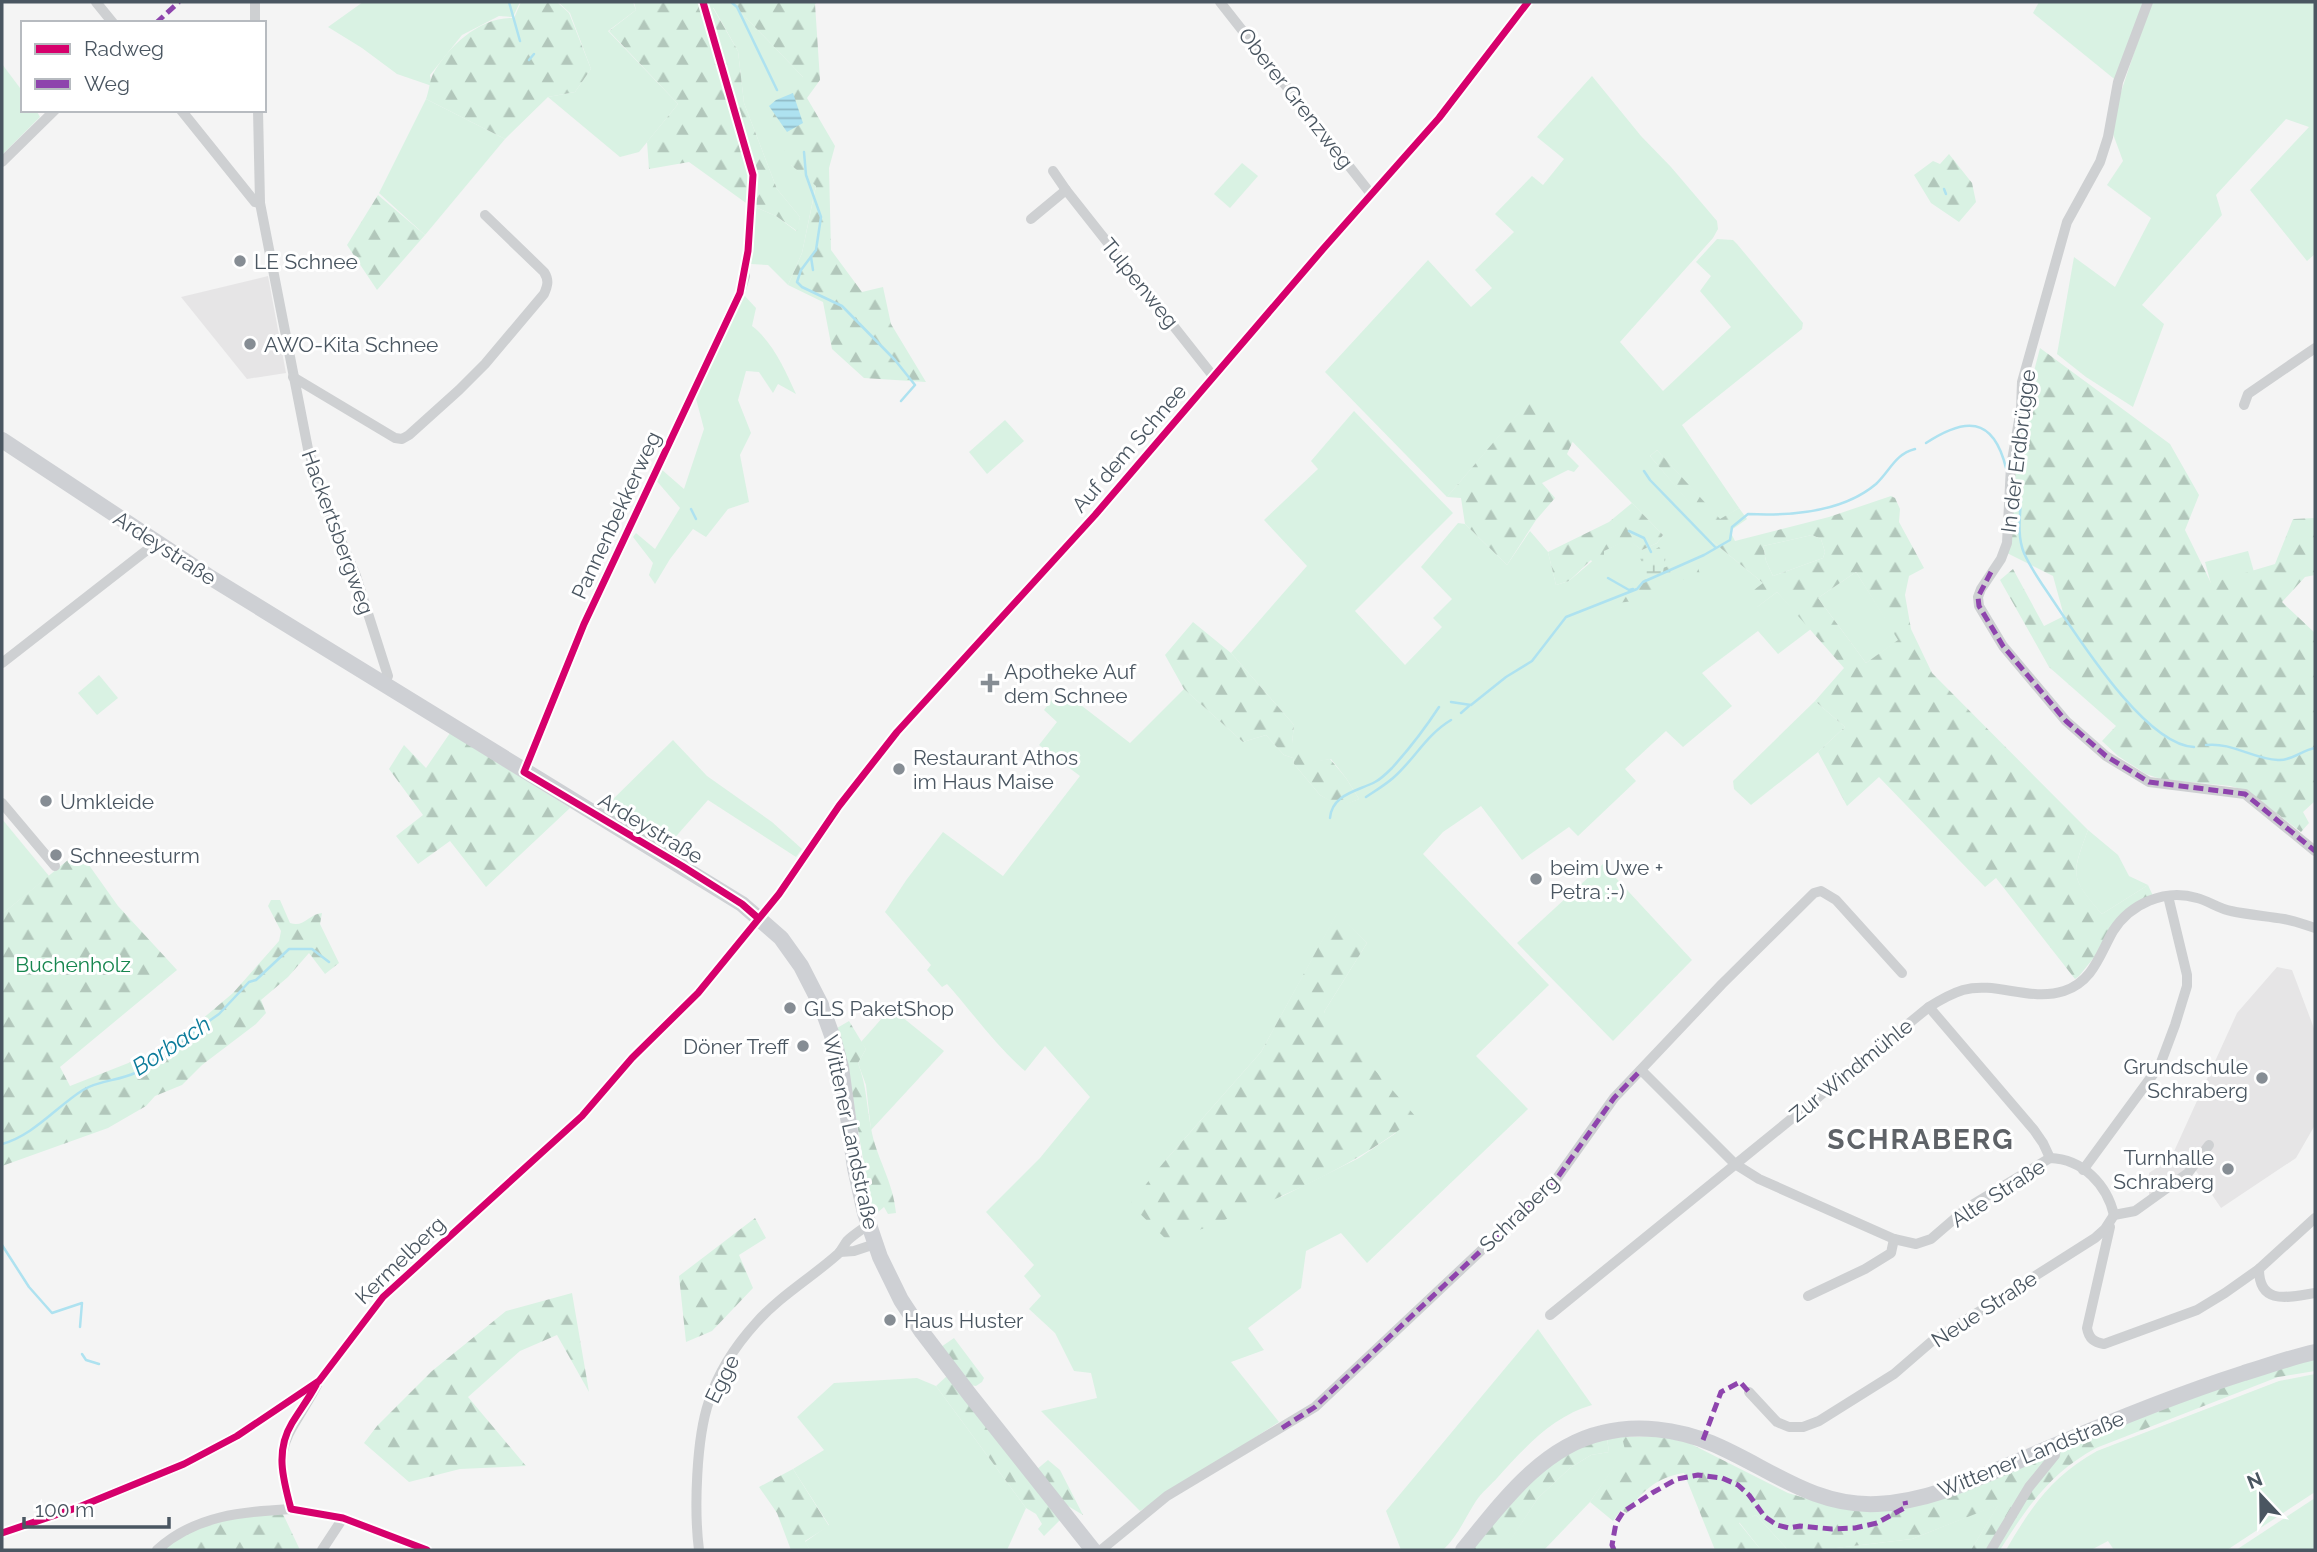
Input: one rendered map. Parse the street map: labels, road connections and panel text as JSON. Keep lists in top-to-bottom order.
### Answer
{
  "streets": {
    "main road": ["Ardeystraße", "Wittener Landstraße"],
    "street": [
      "Oberer Grenzweg",
      "Tulpenweg",
      "Auf dem Schnee",
      "In der Erdbrügge",
      "Pannenbekkerweg",
      "Hackertsbergweg",
      "Zur Windmühle",
      "Alte Straße",
      "Schraberg",
      "Kermelberg",
      "Neue Straße",
      "Egge"
    ]
  },
  "crossings": [
    ["Oberer Grenzweg", "Auf dem Schnee"],
    ["Tulpenweg", "Auf dem Schnee"],
    ["Auf dem Schnee", "Ardeystraße"],
    ["Auf dem Schnee", "Wittener Landstraße"],
    ["Auf dem Schnee", "Kermelberg"],
    ["Pannenbekkerweg", "Ardeystraße"],
    ["Hackertsbergweg", "Ardeystraße"],
    ["Ardeystraße", "Wittener Landstraße"],
    ["Ardeystraße", "Kermelberg"],
    ["Zur Windmühle", "Alte Straße"],
    ["Wittener Landstraße", "Kermelberg"],
    ["Wittener Landstraße", "Egge"],
    ["Alte Straße", "Schraberg"]
  ],
  "districts": ["SCHRABERG"],
  "water": ["Borbach"],
  "parks": ["Buchenholz"],
  "places": {
    "other": [
      "LE Schnee",
      "AWO-Kita Schnee",
      "Restaurant Athos im Haus Maise",
      "Umkleide",
      "Schneesturm",
      "beim Uwe + Petra :-)",
      "GLS PaketShop",
      "Döner Treff",
      "Grundschule Schraberg",
      "Turnhalle Schraberg",
      "Haus Huster"
    ],
    "health": ["Apotheke Auf dem Schnee"]
  },
  "legend": ["Radweg", "Weg"],
  "scale_bar": "100 m",
  "north": "top"
}
